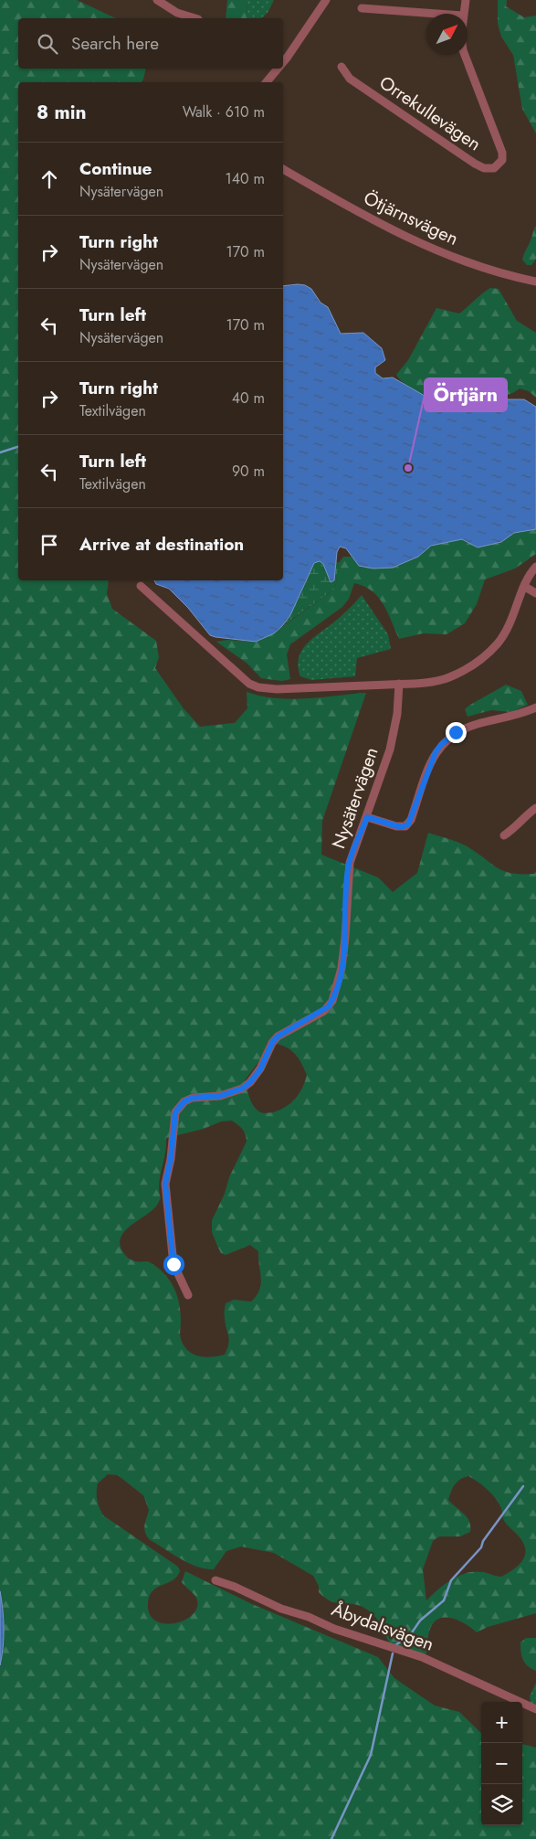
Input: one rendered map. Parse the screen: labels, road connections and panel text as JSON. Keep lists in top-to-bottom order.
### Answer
{
  "streets": {
    "street": [
      "Orrekullevägen",
      "Ötjärnsvägen",
      "Nysätervägen",
      "Åbydalsvägen"
    ]
  },
  "places": ["Örtjärn"],
  "north": "top right",
  "page": {
    "search": "Search here",
    "heading": ["8 min", "Walk · 610 m"],
    "list": [
      ["Continue", "Nysätervägen", "140 m"],
      ["Turn right", "Nysätervägen", "170 m"],
      ["Turn left", "Nysätervägen", "170 m"],
      ["Turn right", "Textilvägen", "40 m"],
      ["Turn left", "Textilvägen", "90 m"],
      "Arrive at destination"
    ],
    "map_buttons": ["+", "−"]
  }
}
